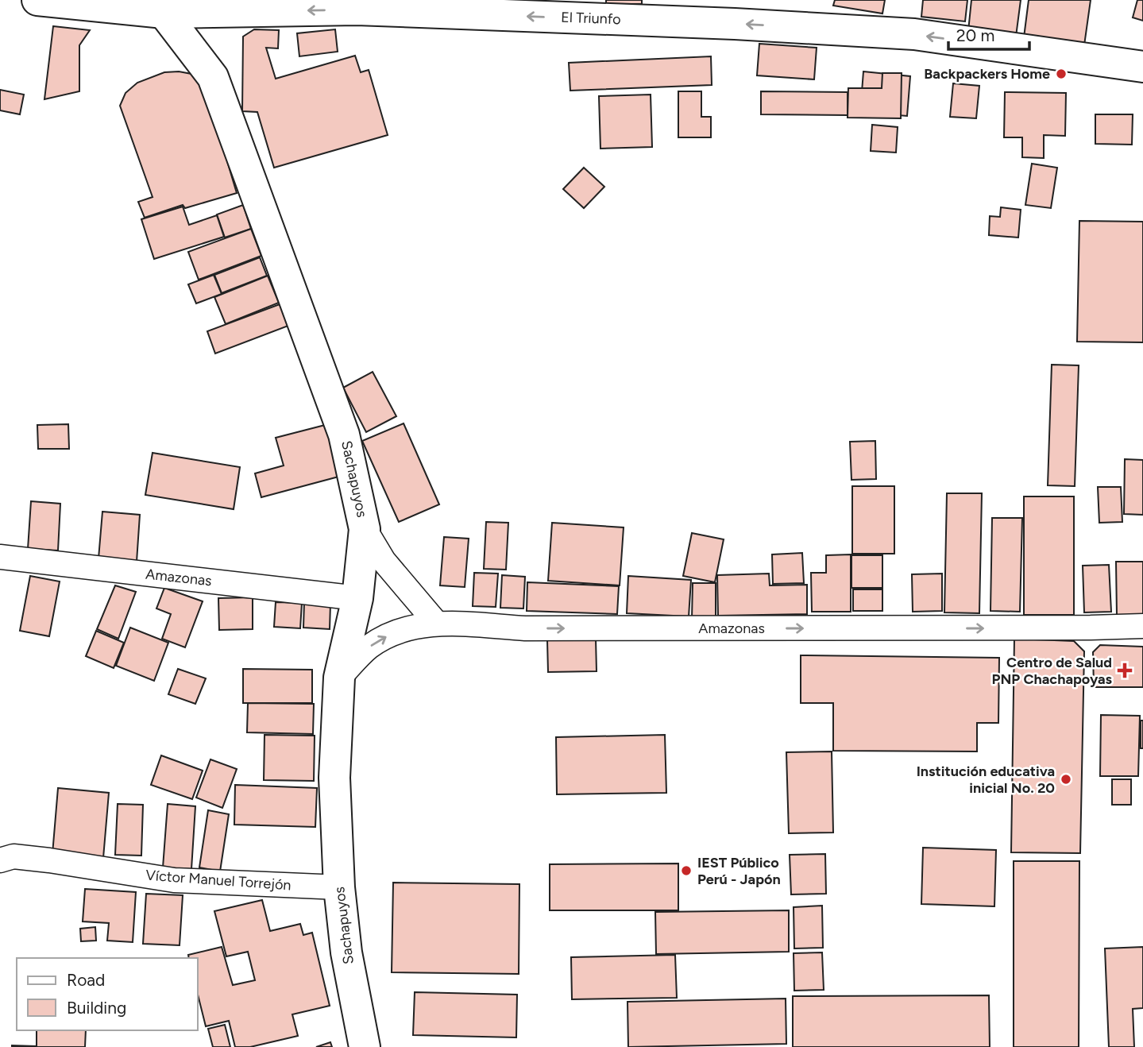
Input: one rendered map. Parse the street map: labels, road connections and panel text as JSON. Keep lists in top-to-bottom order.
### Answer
{
  "streets": {
    "main road": ["El Triunfo", "Sachapuyos"],
    "street": ["Amazonas", "Víctor Manuel Torrejón"]
  },
  "crossings": [
    ["El Triunfo", "Sachapuyos"],
    ["Sachapuyos", "Amazonas"],
    ["Sachapuyos", "Víctor Manuel Torrejón"]
  ],
  "one_way": ["El Triunfo", "Amazonas"],
  "places": {
    "other": ["Backpackers Home", "Institución educativa inicial No. 20", "IEST Público Perú - Japón"],
    "health": ["Centro de Salud PNP Chachapoyas"]
  },
  "legend": ["Road", "Building"],
  "scale_bar": "20 m"
}
